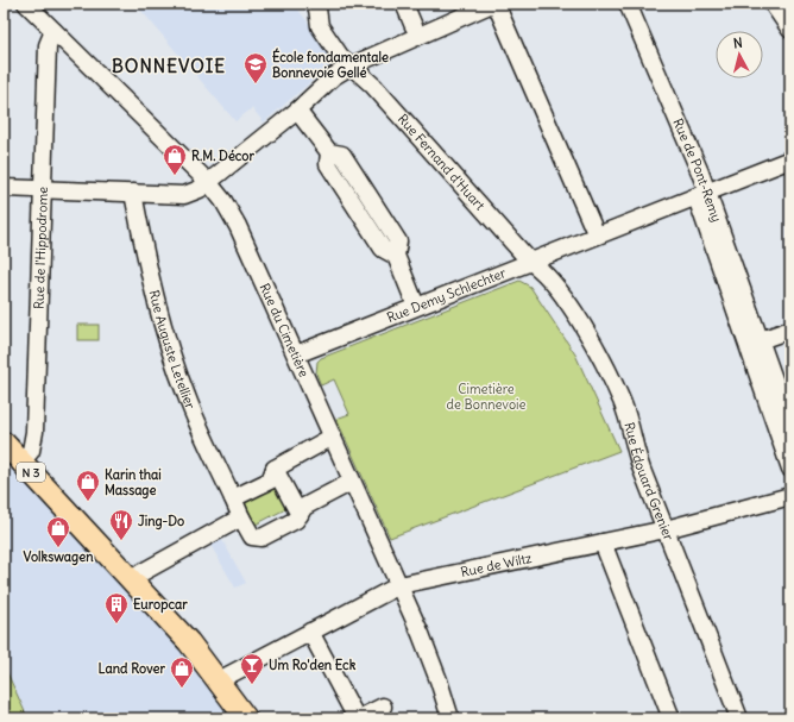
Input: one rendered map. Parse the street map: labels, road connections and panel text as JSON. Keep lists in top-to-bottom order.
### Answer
{
  "streets": {
    "main road": ["N 3"],
    "street": [
      "Rue Fernand d'Huart",
      "Rue de Pont-Remy",
      "Rue de l'Hippodrome",
      "Rue Demy Schlechter",
      "Rue du Cimetière",
      "Rue Auguste Letellier",
      "Rue Édouard Grenier",
      "Rue de Wiltz"
    ]
  },
  "crossings": [
    ["Rue Fernand d'Huart", "Rue Demy Schlechter"],
    ["Rue Fernand d'Huart", "Rue Édouard Grenier"],
    ["Rue de Pont-Remy", "Rue Demy Schlechter"],
    ["Rue de l'Hippodrome", "Rue du Cimetière"],
    ["Rue de l'Hippodrome", "N 3"],
    ["Rue Demy Schlechter", "Rue du Cimetière"],
    ["Rue Demy Schlechter", "Rue Édouard Grenier"],
    ["Rue du Cimetière", "Rue de Wiltz"],
    ["N 3", "Rue de Wiltz"],
    ["Rue Édouard Grenier", "Rue de Wiltz"]
  ],
  "districts": ["BONNEVOIE"],
  "parks": ["Cimetière de Bonnevoie"],
  "places": {
    "school or university": ["École fondamentale Bonnevoie Gellé"],
    "shop": [
      "R.M. Décor",
      "Karin thai Massage",
      "Volkswagen",
      "Land Rover"
    ],
    "restaurant": ["Jing-Do"],
    "building": ["Europcar"],
    "bar": ["Um Ro'den Eck"]
  },
  "north": "top"
}
